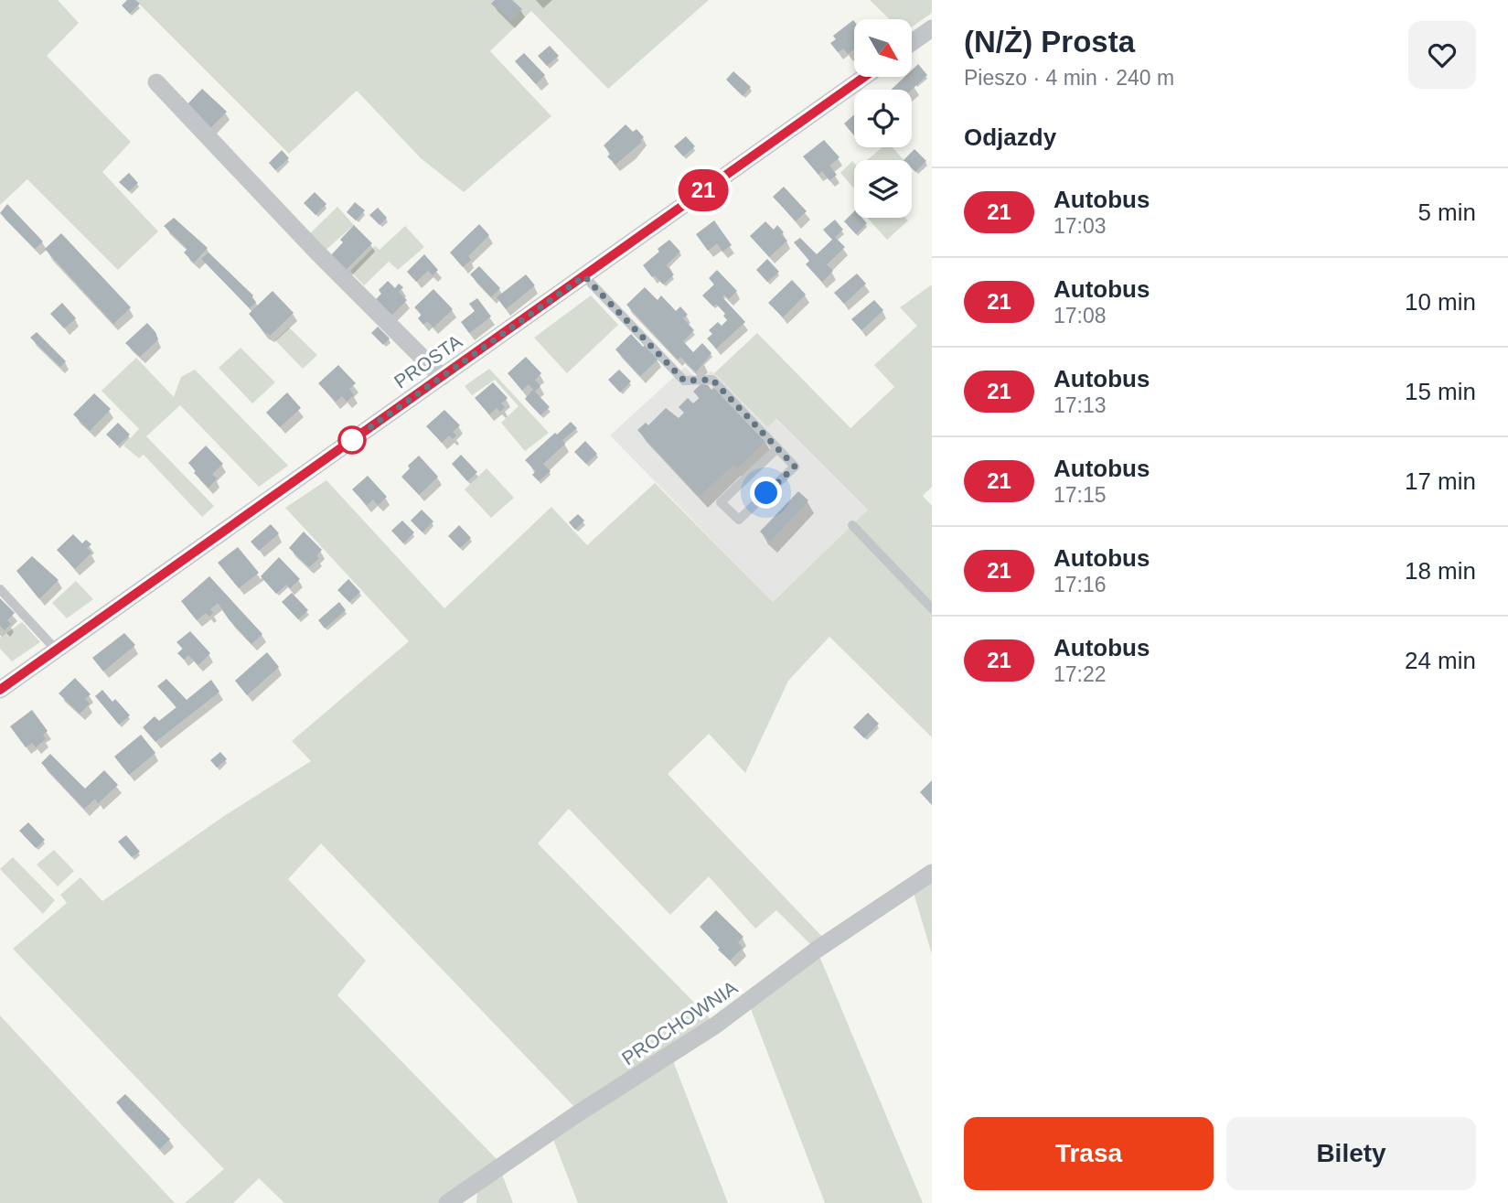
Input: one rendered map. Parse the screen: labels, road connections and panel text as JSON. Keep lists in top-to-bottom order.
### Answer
{
  "streets": {
    "street": ["PROSTA", "PROCHOWNIA"]
  },
  "lines": ["bus line 21"],
  "north": "bottom right",
  "page": {
    "on_map": "21",
    "heading": [
      ["(N/Ż) Prosta", "Pieszo · 4 min · 240 m"],
      "Odjazdy"
    ],
    "list": [
      {
        "mark": "21",
        "name": "Autobus",
        "note": "17:03",
        "value": "5 min"
      },
      {
        "mark": "21",
        "name": "Autobus",
        "note": "17:08",
        "value": "10 min"
      },
      {
        "mark": "21",
        "name": "Autobus",
        "note": "17:13",
        "value": "15 min"
      },
      {
        "mark": "21",
        "name": "Autobus",
        "note": "17:15",
        "value": "17 min"
      },
      {
        "mark": "21",
        "name": "Autobus",
        "note": "17:16",
        "value": "18 min"
      },
      {
        "mark": "21",
        "name": "Autobus",
        "note": "17:22",
        "value": "24 min"
      }
    ],
    "buttons": ["Trasa", "Bilety"]
  }
}
